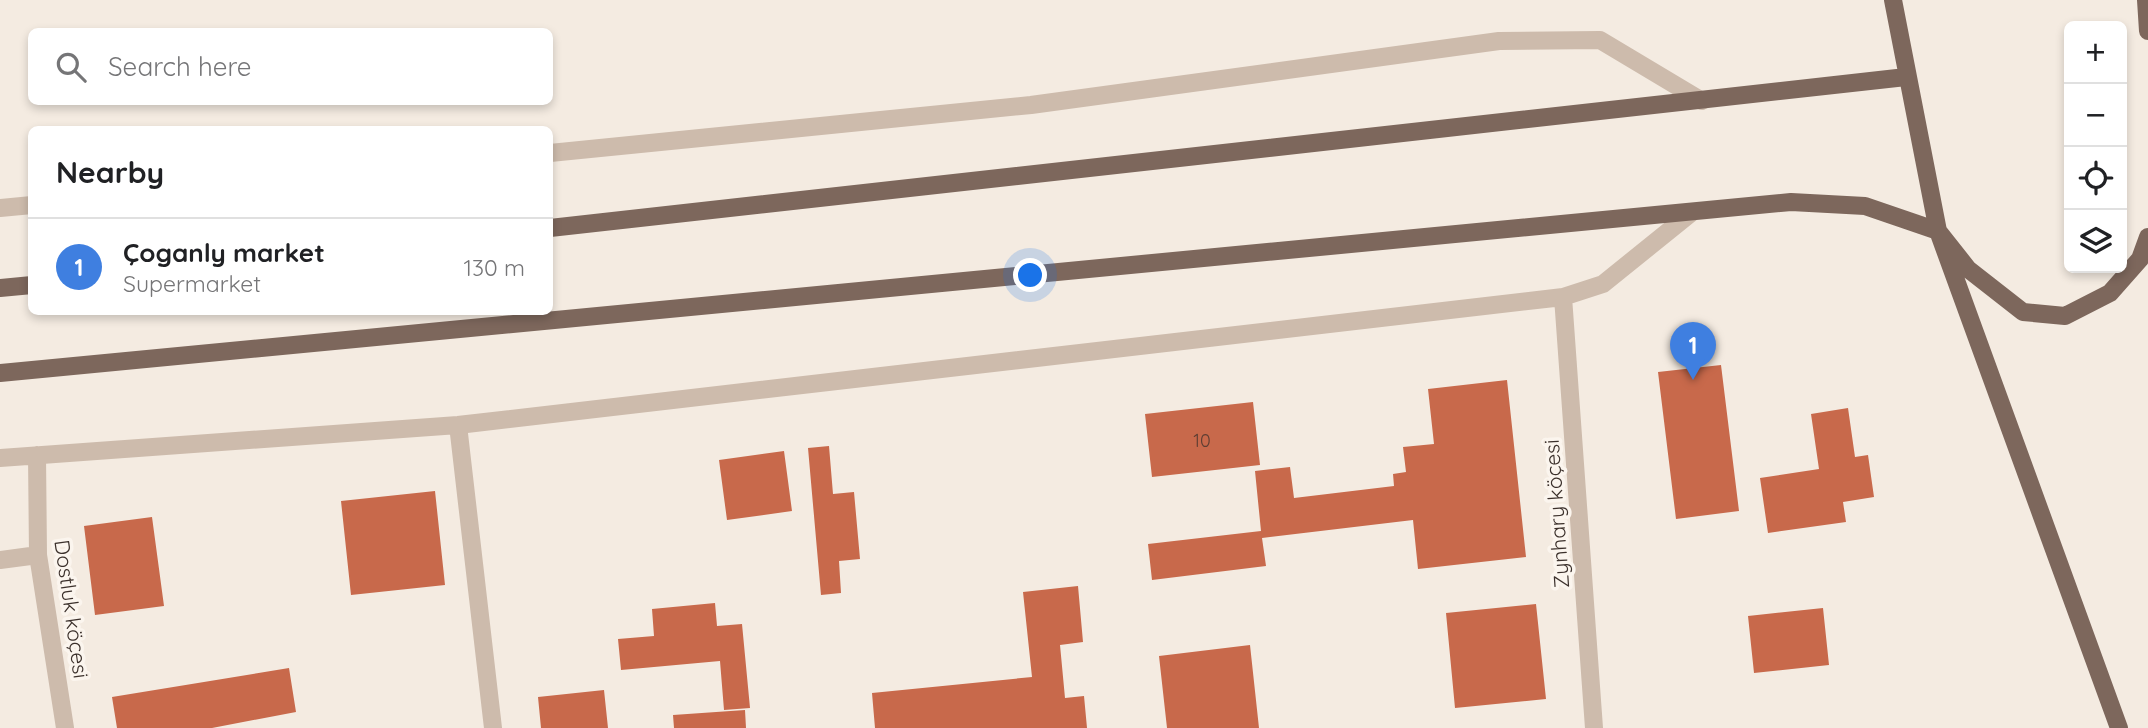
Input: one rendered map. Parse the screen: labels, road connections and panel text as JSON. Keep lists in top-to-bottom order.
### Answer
{
  "streets": {
    "street": ["Zynhary köçesi", "Dostluk köçesi"]
  },
  "house_numbers": ["10"],
  "page": {
    "map_buttons": ["+", "−"],
    "search": "Search here",
    "heading": "Nearby",
    "list": [
      {
        "mark": "1",
        "name": "Çoganly market",
        "note": "Supermarket",
        "value": "130 m"
      }
    ],
    "pins": "1"
  }
}
